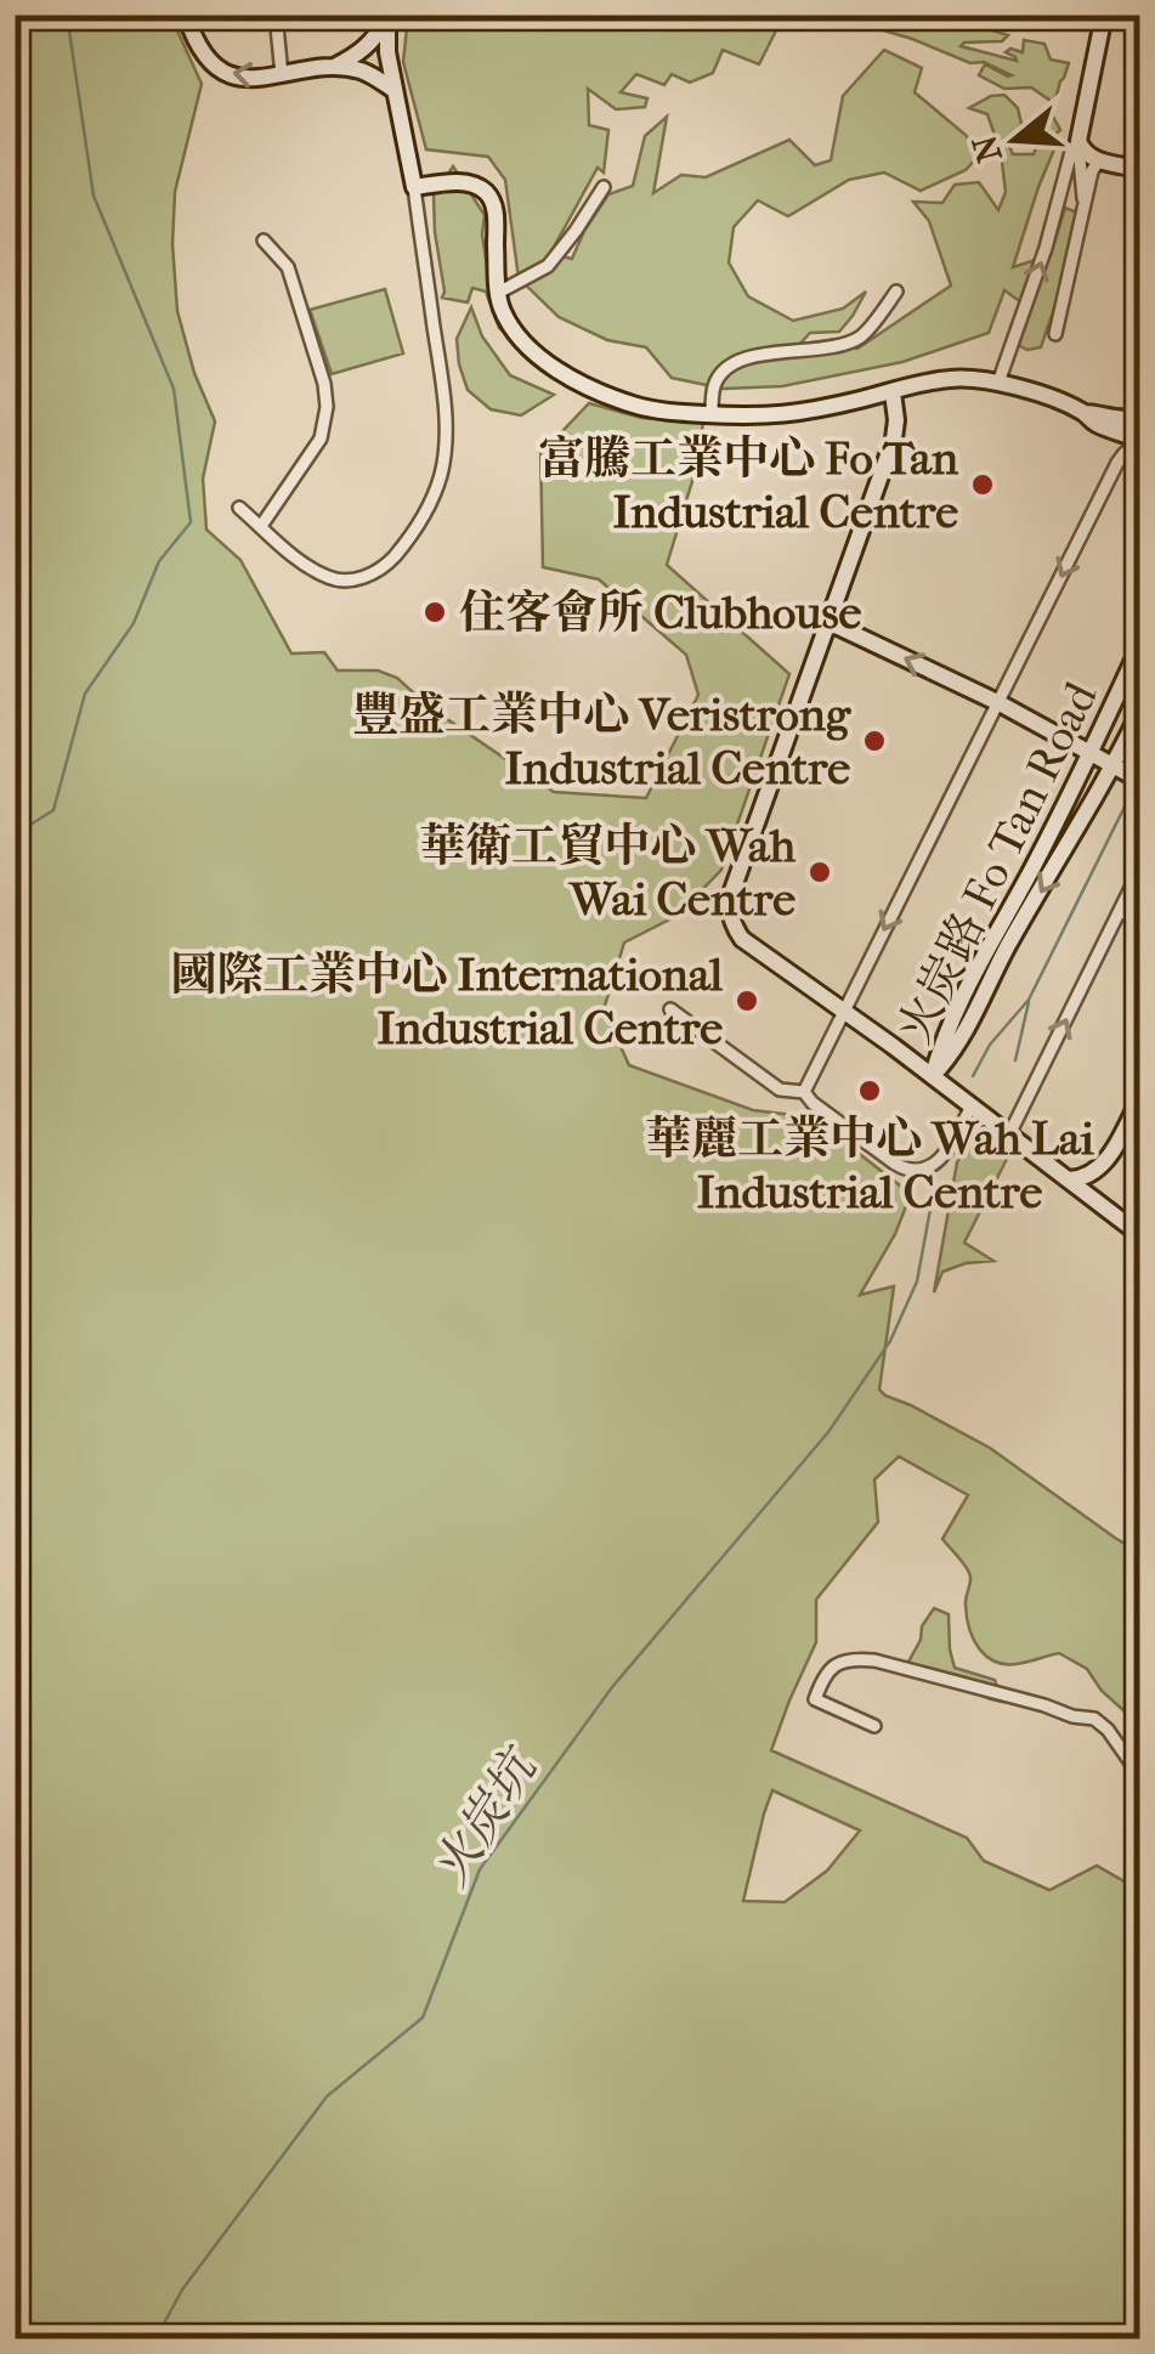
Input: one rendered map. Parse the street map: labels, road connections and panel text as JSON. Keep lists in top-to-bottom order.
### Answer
{
  "streets": {
    "street": ["火炭路 Fo Tan Road"]
  },
  "water": ["火炭坑"],
  "places": [
    "富騰工業中心 Fo Tan Industrial Centre",
    "住客會所 Clubhouse",
    "豐盛工業中心 Veristrong Industrial Centre",
    "華衛工貿中心 Wah Wai Centre",
    "國際工業中心 International Industrial Centre",
    "華麗工業中心 Wah Lai Industrial Centre"
  ],
  "north": "left"
}
